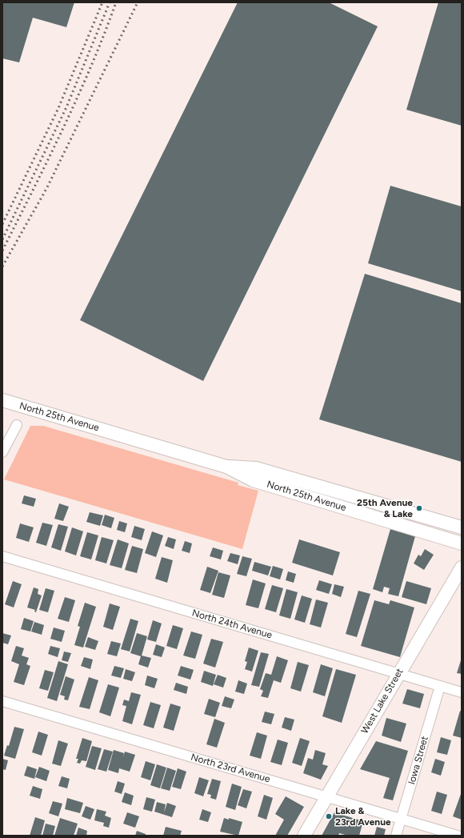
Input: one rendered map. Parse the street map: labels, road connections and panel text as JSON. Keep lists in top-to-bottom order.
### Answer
{
  "streets": {
    "main road": ["North 25th Avenue", "West Lake Street"],
    "street": ["North 24th Avenue", "Iowa Street", "North 23rd Avenue"]
  },
  "crossings": [
    ["North 24th Avenue", "West Lake Street"],
    ["North 24th Avenue", "Iowa Street"],
    ["West Lake Street", "North 23rd Avenue"],
    ["Iowa Street", "North 23rd Avenue"]
  ],
  "places": ["25th Avenue & Lake", "Lake & 23rd Avenue"]
}
